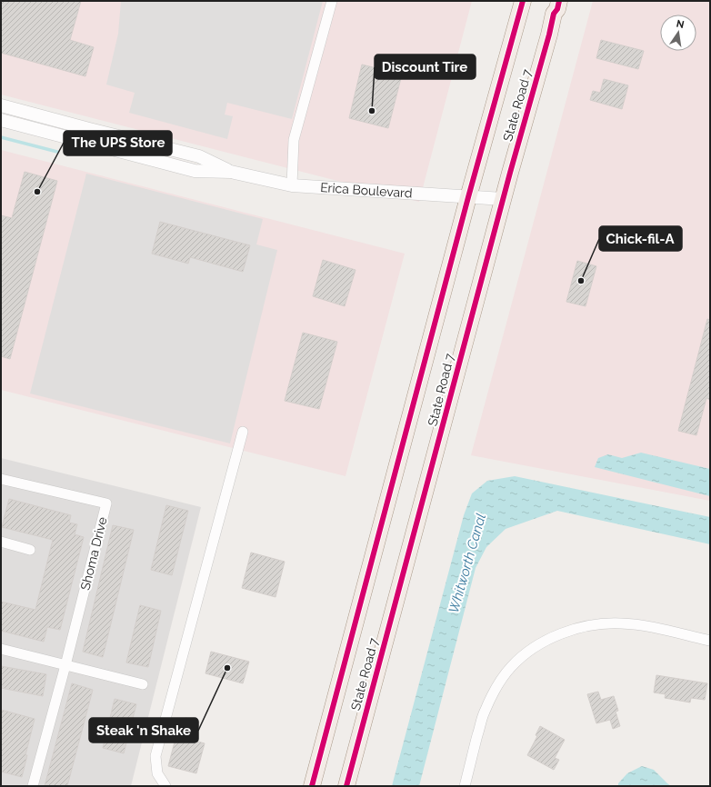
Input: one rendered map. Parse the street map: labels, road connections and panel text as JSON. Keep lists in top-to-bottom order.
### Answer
{
  "streets": {
    "main road": ["State Road 7"],
    "street": ["Erica Boulevard", "Shoma Drive"]
  },
  "crossings": [
    ["State Road 7", "Erica Boulevard"]
  ],
  "water": ["Whitworth Canal"],
  "places": [
    "Discount Tire",
    "The UPS Store",
    "Chick-fil-A",
    "Steak 'n Shake"
  ],
  "north": "top"
}
